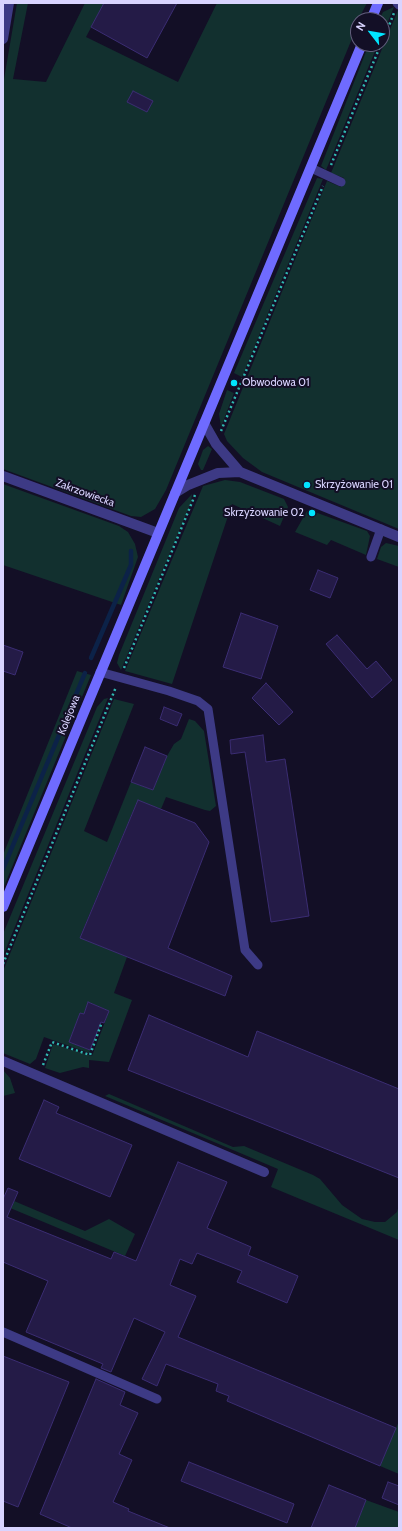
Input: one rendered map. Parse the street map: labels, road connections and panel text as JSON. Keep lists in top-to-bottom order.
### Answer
{
  "streets": {
    "street": ["Zakrzowiecka", "Kolejowa"]
  },
  "crossings": [
    ["Zakrzowiecka", "Kolejowa"]
  ],
  "places": ["Obwodowa 01", "Skrzyżowanie 01", "Skrzyżowanie 02"],
  "north": "top left"
}
